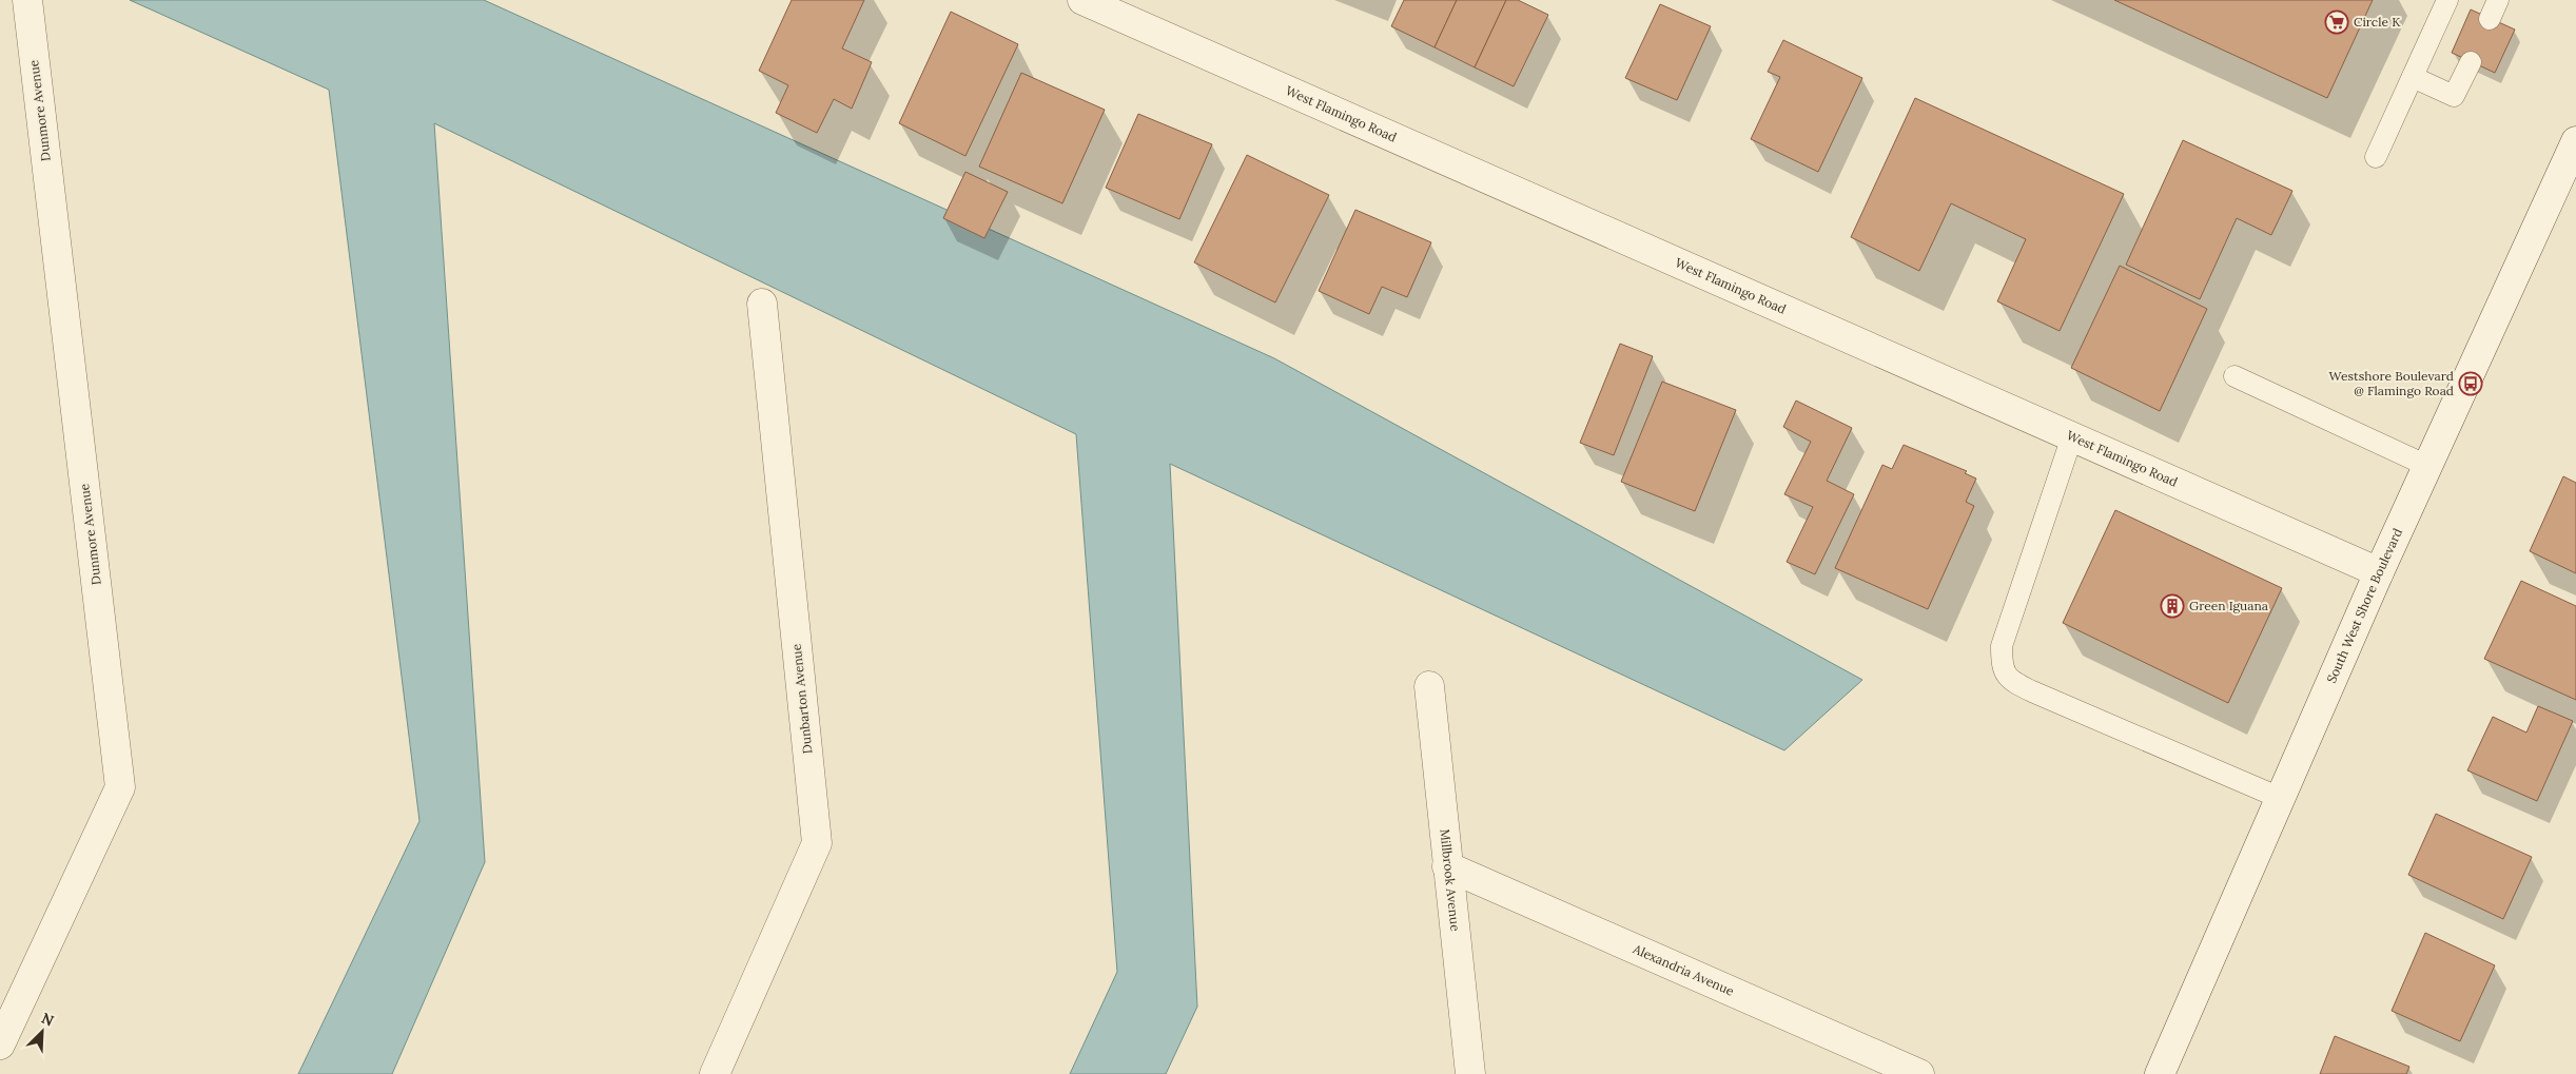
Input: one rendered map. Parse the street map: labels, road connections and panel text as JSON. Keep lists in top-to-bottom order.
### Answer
{
  "streets": {
    "street": [
      "Dunmore Avenue",
      "West Flamingo Road",
      "South West Shore Boulevard",
      "Dunbarton Avenue",
      "Millbrook Avenue",
      "Alexandria Avenue"
    ]
  },
  "crossings": [
    ["West Flamingo Road", "South West Shore Boulevard"],
    ["Millbrook Avenue", "Alexandria Avenue"]
  ],
  "places": {
    "supermarket": ["Circle K"],
    "bus stop": ["Westshore Boulevard @ Flamingo Road"],
    "building": ["Green Iguana"]
  },
  "north": "top right"
}
